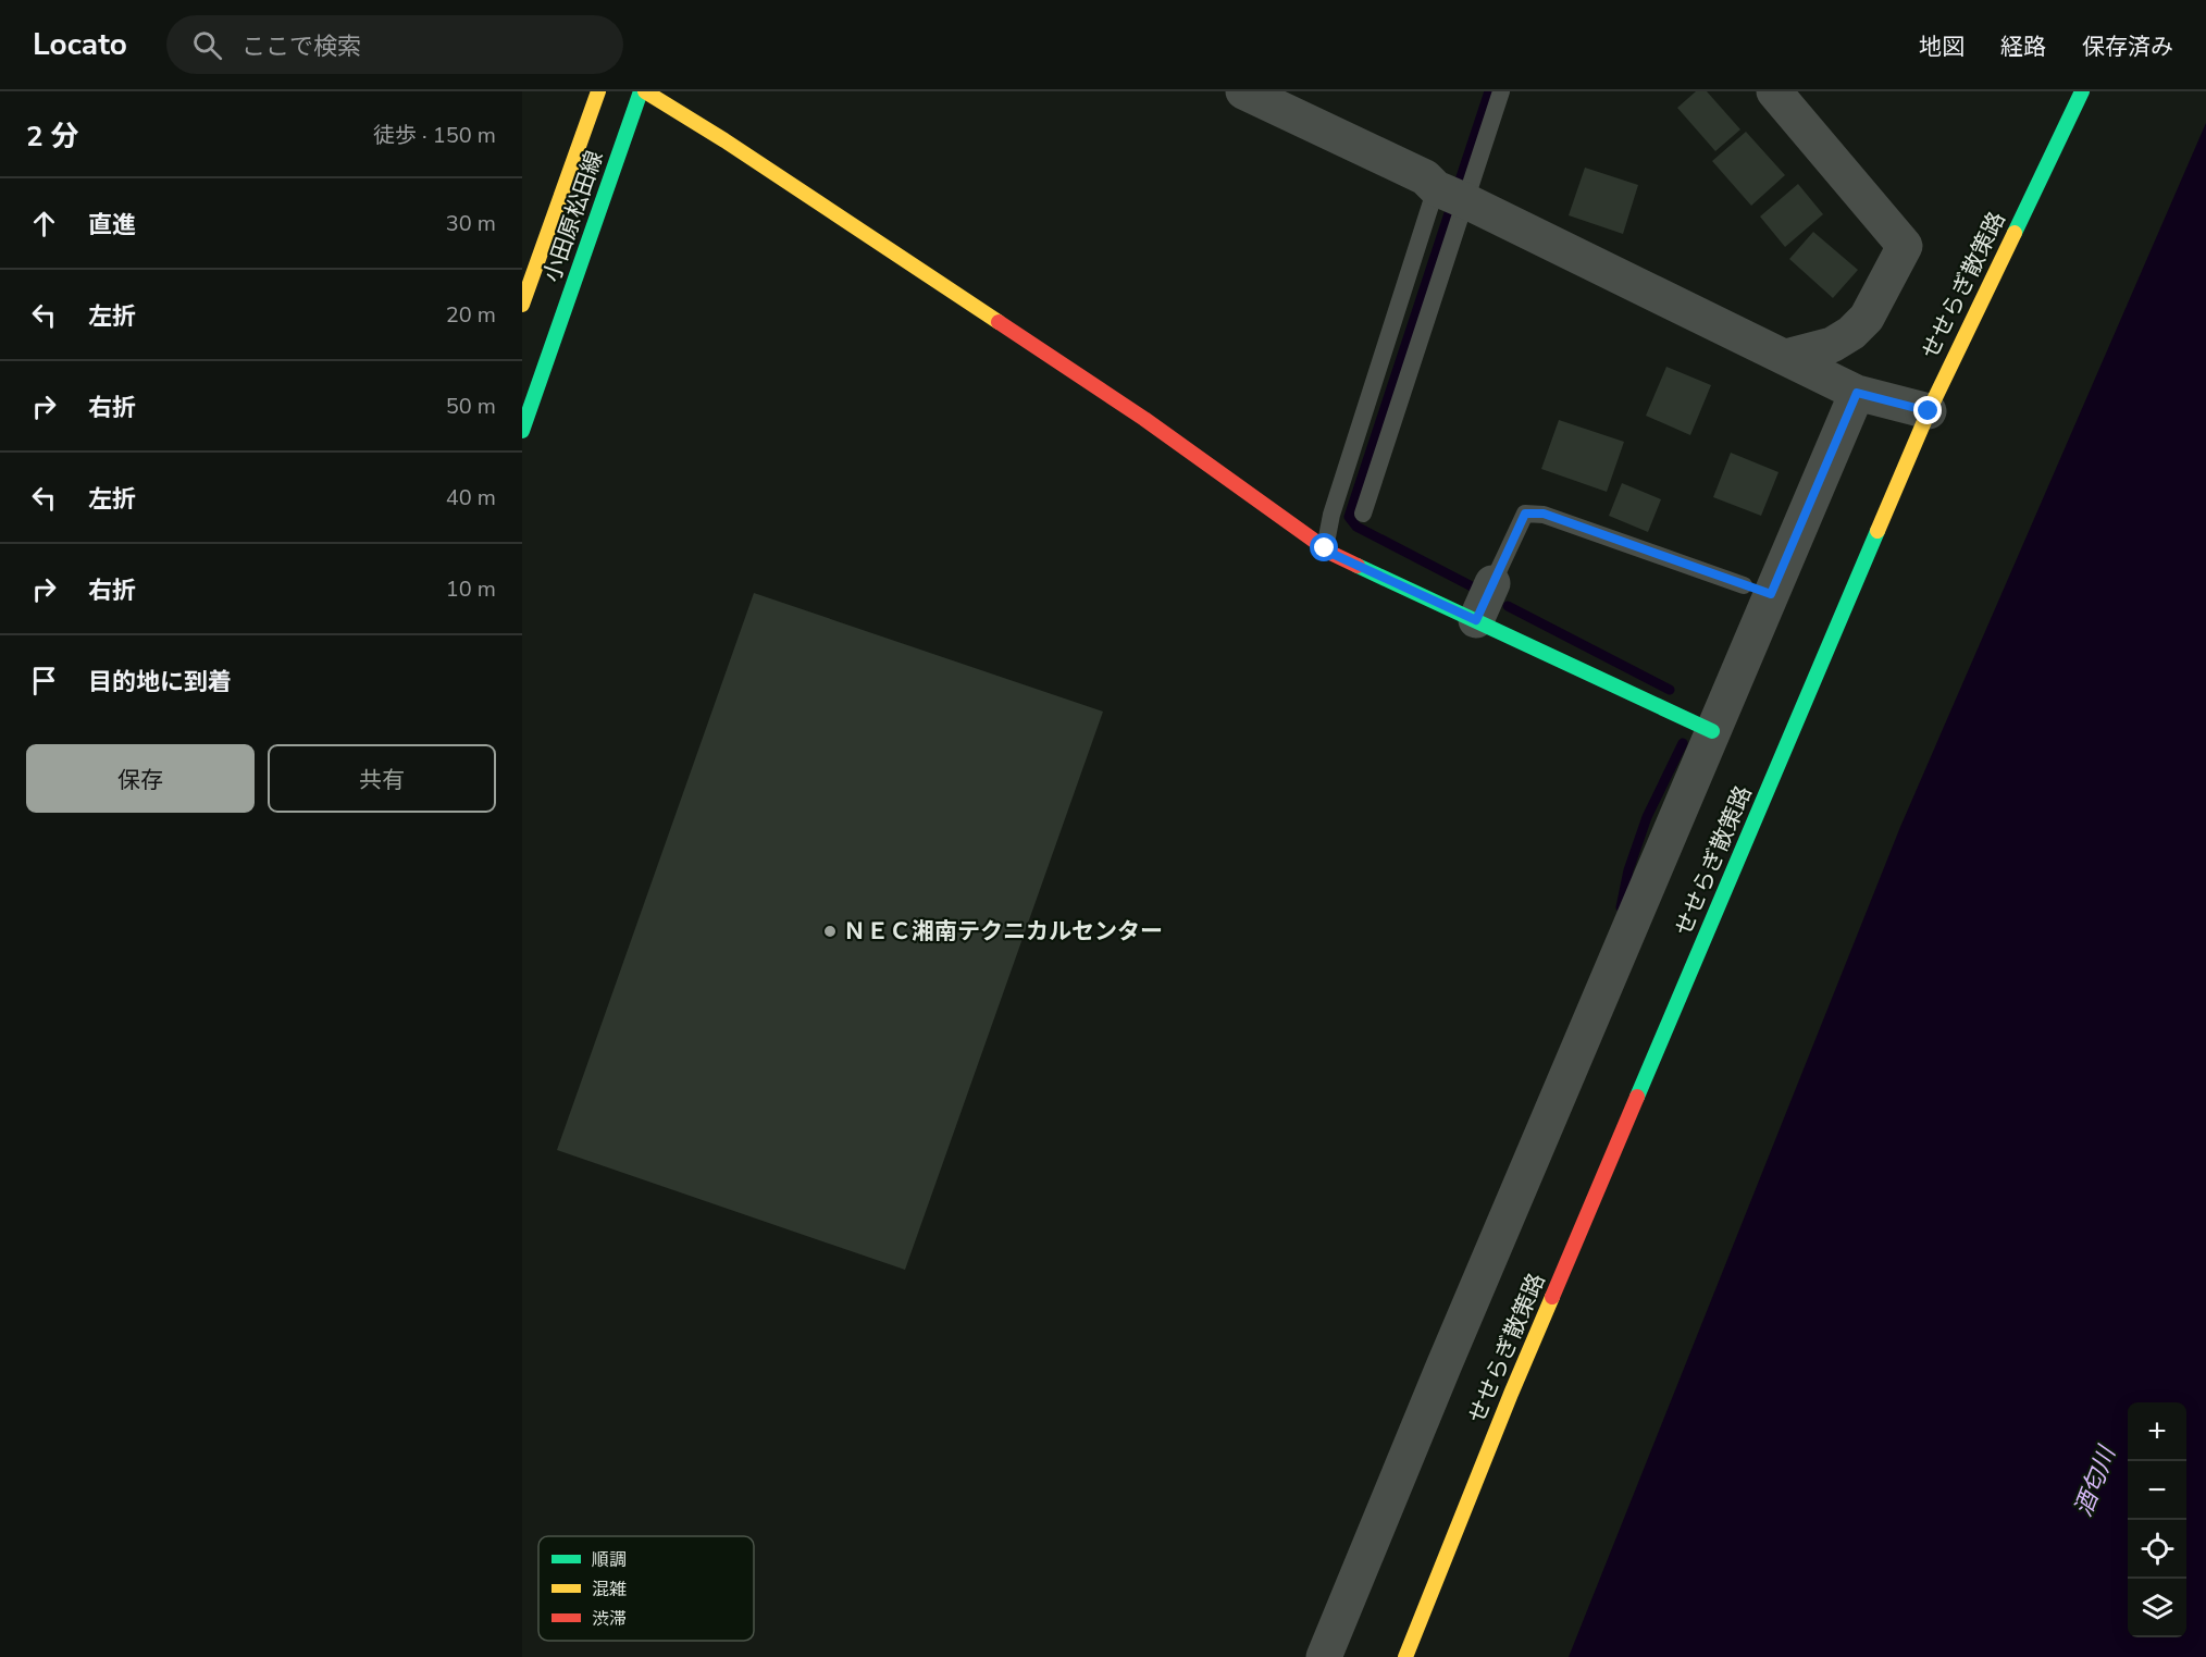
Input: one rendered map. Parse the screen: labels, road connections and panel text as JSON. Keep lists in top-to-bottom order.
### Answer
{
  "streets": {
    "street": ["小田原松田線", "せせらぎ散策路"]
  },
  "water": ["酒匂川"],
  "places": ["ＮＥＣ湘南テクニカルセンター"],
  "legend": ["順調", "混雑", "渋滞"],
  "page": {
    "header": "Locato",
    "search": "ここで検索",
    "nav": ["地図", "経路", "保存済み"],
    "heading": ["2 分", "徒歩 · 150 m"],
    "list": [
      ["直進", "30 m"],
      ["左折", "20 m"],
      ["右折", "50 m"],
      ["左折", "40 m"],
      ["右折", "10 m"],
      "目的地に到着"
    ],
    "buttons": ["保存", "共有"],
    "map_buttons": ["+", "−"]
  }
}
